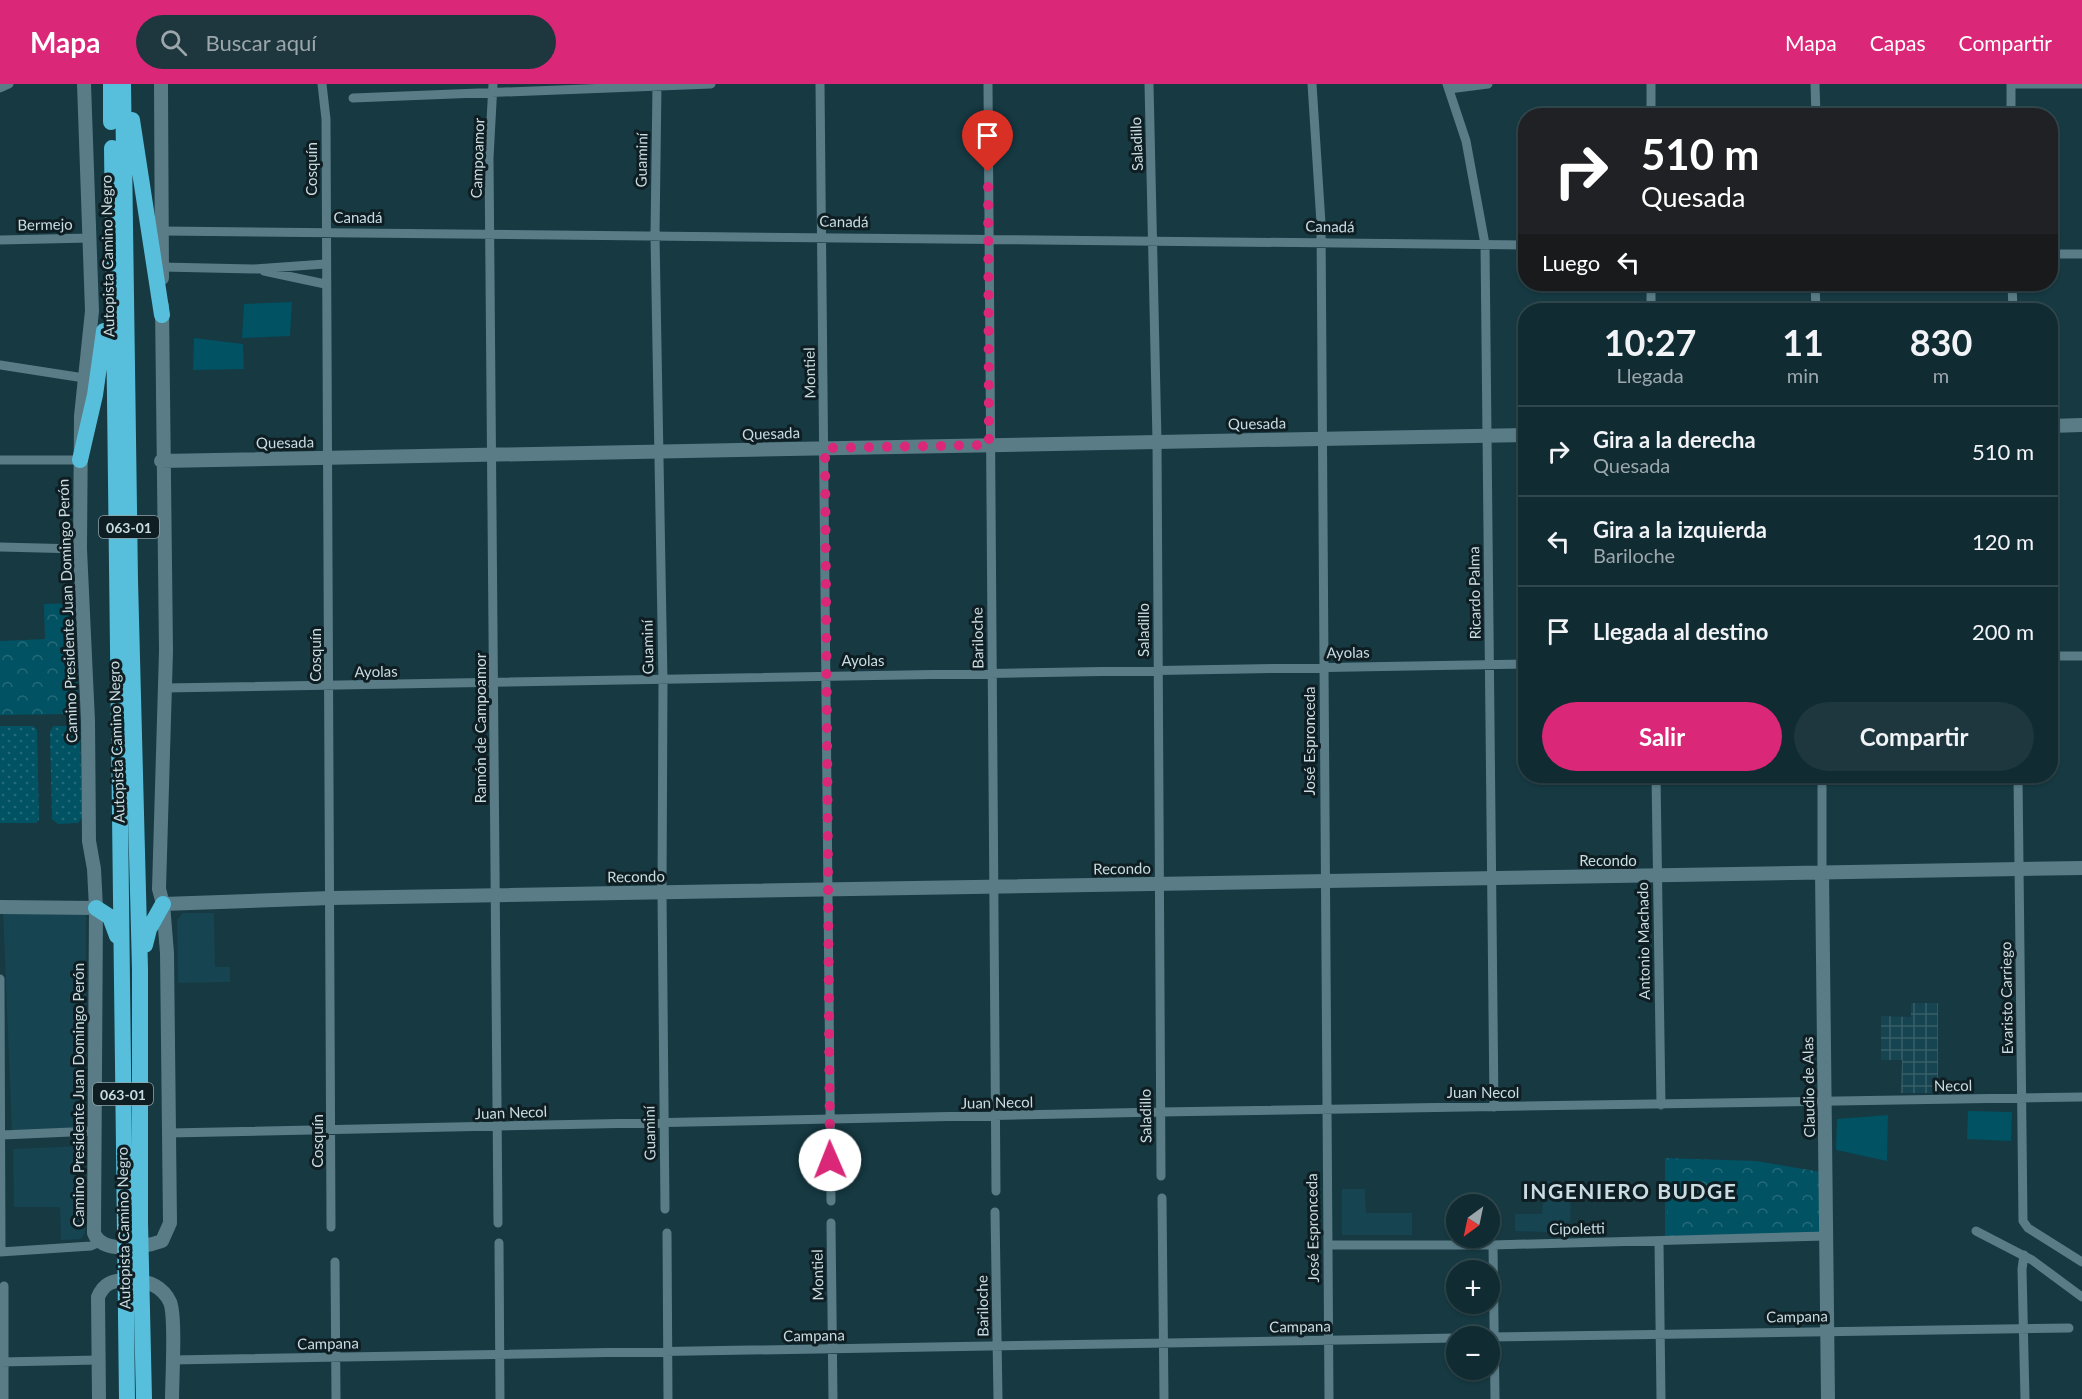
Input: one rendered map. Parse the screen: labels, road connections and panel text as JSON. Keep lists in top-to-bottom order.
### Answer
{
  "streets": {
    "highway": ["Autopista Camino Negro", "063-01"],
    "street": [
      "Saladillo",
      "Campoamor",
      "Guaminí",
      "Cosquín",
      "Canadá",
      "Bermejo",
      "Montiel",
      "Quesada",
      "Ricardo Palma",
      "Camino Presidente Juan Domingo Perón",
      "Bariloche",
      "Ayolas",
      "Ramón de Campoamor",
      "José Espronceda",
      "Recondo",
      "Antonio Machado",
      "Evaristo Carriego",
      "Necol",
      "Claudio de Alas",
      "Juan Necol",
      "Cipoletti",
      "Campana"
    ]
  },
  "crossings": [
    ["Saladillo", "Canadá"],
    ["Saladillo", "Quesada"],
    ["Saladillo", "Ayolas"],
    ["Saladillo", "Recondo"],
    ["Saladillo", "Juan Necol"],
    ["Campoamor", "Canadá"],
    ["Campoamor", "Ramón de Campoamor"],
    ["Guaminí", "Canadá"],
    ["Guaminí", "Quesada"],
    ["Guaminí", "Ayolas"],
    ["Guaminí", "Recondo"],
    ["Guaminí", "Juan Necol"],
    ["Cosquín", "Canadá"],
    ["Cosquín", "Quesada"],
    ["Cosquín", "Ayolas"],
    ["Cosquín", "Recondo"],
    ["Cosquín", "Juan Necol"],
    ["Canadá", "Montiel"],
    ["Canadá", "Ricardo Palma"],
    ["Canadá", "Camino Presidente Juan Domingo Perón"],
    ["Canadá", "Bariloche"],
    ["Canadá", "Ramón de Campoamor"],
    ["Canadá", "José Espronceda"],
    ["Bermejo", "Camino Presidente Juan Domingo Perón"],
    ["Montiel", "Quesada"],
    ["Montiel", "Ayolas"],
    ["Montiel", "Recondo"],
    ["Montiel", "Juan Necol"],
    ["Montiel", "Campana"],
    ["Quesada", "Ricardo Palma"],
    ["Quesada", "Camino Presidente Juan Domingo Perón"],
    ["Quesada", "Bariloche"],
    ["Quesada", "Ramón de Campoamor"],
    ["Quesada", "José Espronceda"],
    ["Ricardo Palma", "Ayolas"],
    ["Ricardo Palma", "Recondo"],
    ["Ricardo Palma", "Juan Necol"],
    ["Camino Presidente Juan Domingo Perón", "Ayolas"],
    ["Camino Presidente Juan Domingo Perón", "Recondo"],
    ["Camino Presidente Juan Domingo Perón", "Juan Necol"],
    ["Bariloche", "Ayolas"],
    ["Bariloche", "Recondo"],
    ["Bariloche", "Juan Necol"],
    ["Bariloche", "Campana"],
    ["Ayolas", "Ramón de Campoamor"],
    ["Ayolas", "José Espronceda"],
    ["Ramón de Campoamor", "Recondo"],
    ["Ramón de Campoamor", "Juan Necol"],
    ["José Espronceda", "Recondo"],
    ["José Espronceda", "Juan Necol"],
    ["José Espronceda", "Cipoletti"],
    ["José Espronceda", "Campana"],
    ["Recondo", "Antonio Machado"],
    ["Recondo", "Evaristo Carriego"],
    ["Recondo", "Claudio de Alas"],
    ["Antonio Machado", "Juan Necol"],
    ["Evaristo Carriego", "Necol"],
    ["Necol", "Claudio de Alas"],
    ["Necol", "Juan Necol"],
    ["Claudio de Alas", "Juan Necol"],
    ["Claudio de Alas", "Cipoletti"],
    ["Claudio de Alas", "Campana"]
  ],
  "districts": ["INGENIERO BUDGE"],
  "north": "bottom left",
  "page": {
    "header": "Mapa",
    "search": "Buscar aquí",
    "nav": ["Mapa", "Capas", "Compartir"],
    "turn": ["510 m", "Quesada"],
    "then": "Luego",
    "eta": [
      "10:27",
      "Llegada",
      "11",
      "min",
      "830",
      "m"
    ],
    "list": [
      {
        "name": "Gira a la derecha",
        "note": "Quesada",
        "value": "510 m"
      },
      {
        "name": "Gira a la izquierda",
        "note": "Bariloche",
        "value": "120 m"
      },
      {
        "name": "Llegada al destino",
        "value": "200 m"
      }
    ],
    "buttons": ["Salir", "Compartir"],
    "map_buttons": ["+", "−"]
  }
}
